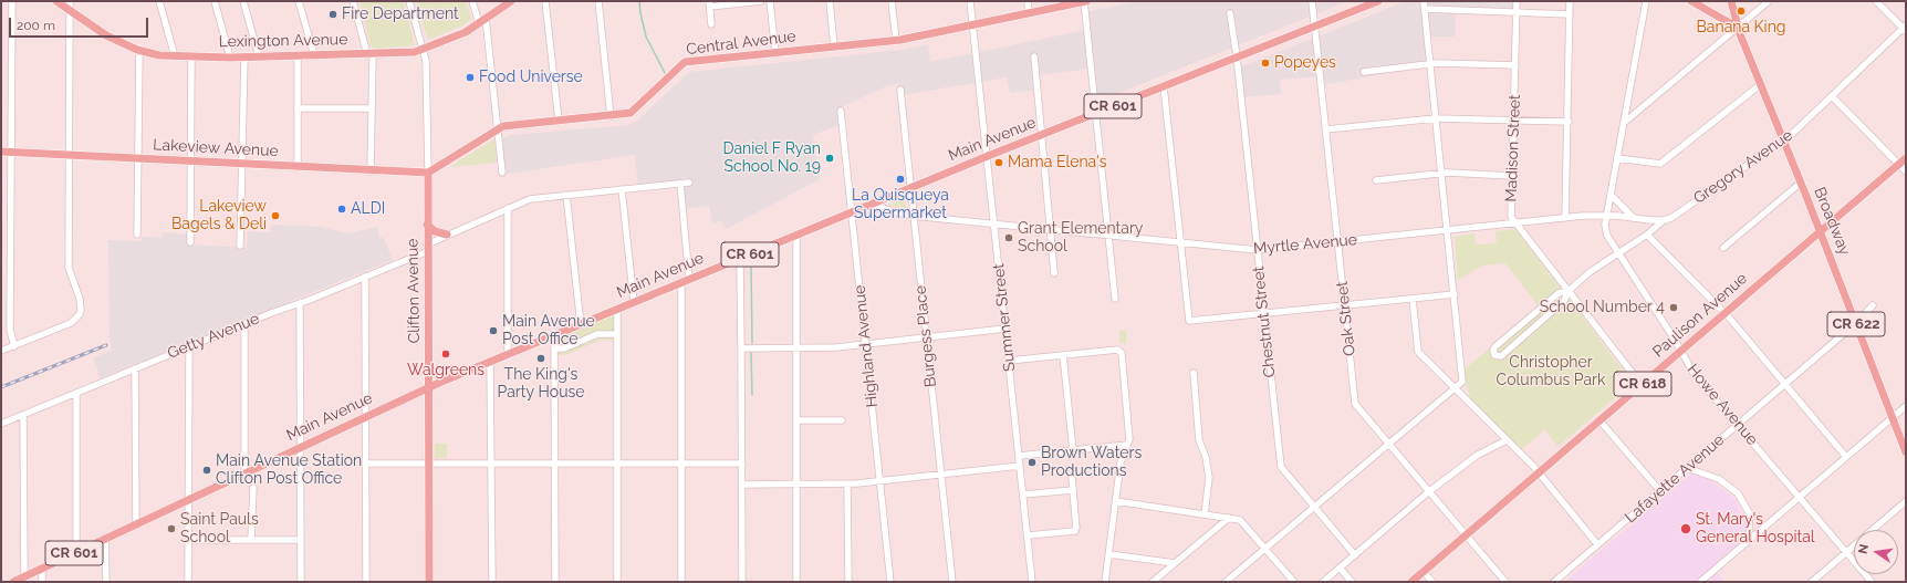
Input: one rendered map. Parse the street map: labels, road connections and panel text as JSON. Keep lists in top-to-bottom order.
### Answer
{
  "streets": {
    "main road": [
      "Lexington Avenue",
      "Central Avenue",
      "CR 601",
      "Main Avenue",
      "Lakeview Avenue",
      "Broadway",
      "Clifton Avenue",
      "Paulison Avenue",
      "CR 622",
      "CR 618"
    ],
    "street": [
      "Madison Street",
      "Gregory Avenue",
      "Myrtle Avenue",
      "Summer Street",
      "Oak Street",
      "Chestnut Street",
      "Getty Avenue",
      "Burgess Place",
      "Highland Avenue",
      "Howe Avenue",
      "Lafayette Avenue"
    ]
  },
  "crossings": [
    ["Lexington Avenue", "Clifton Avenue"],
    ["Central Avenue", "Lakeview Avenue"],
    ["Central Avenue", "Clifton Avenue"],
    ["Central Avenue", "Summer Street"],
    ["Main Avenue", "Myrtle Avenue"],
    ["Main Avenue", "Clifton Avenue"],
    ["Main Avenue", "Summer Street"],
    ["Main Avenue", "Oak Street"],
    ["Main Avenue", "Chestnut Street"],
    ["Main Avenue", "Burgess Place"],
    ["Main Avenue", "Highland Avenue"],
    ["Lakeview Avenue", "Clifton Avenue"],
    ["Madison Street", "Gregory Avenue"],
    ["Madison Street", "Myrtle Avenue"],
    ["Madison Street", "Paulison Avenue"],
    ["Gregory Avenue", "Broadway"],
    ["Gregory Avenue", "Myrtle Avenue"],
    ["Gregory Avenue", "Howe Avenue"],
    ["Broadway", "Paulison Avenue"],
    ["Broadway", "Lafayette Avenue"],
    ["Myrtle Avenue", "Summer Street"],
    ["Myrtle Avenue", "Oak Street"],
    ["Myrtle Avenue", "Chestnut Street"],
    ["Myrtle Avenue", "Burgess Place"],
    ["Myrtle Avenue", "Howe Avenue"],
    ["Clifton Avenue", "Getty Avenue"],
    ["Paulison Avenue", "Oak Street"],
    ["Paulison Avenue", "Howe Avenue"],
    ["Howe Avenue", "Lafayette Avenue"]
  ],
  "parks": ["Christopher Columbus Park"],
  "places": [
    "Banana King",
    "Fire Department",
    "Popeyes",
    "Food Universe",
    "Daniel F Ryan School No. 19",
    "Mama Elena's",
    "La Quisqueya Supermarket",
    "ALDI",
    "Lakeview Bagels & Deli",
    "Grant Elementary School",
    "School Number 4",
    "Main Avenue Post Office",
    "Walgreens",
    "The King's Party House",
    "Brown Waters Productions",
    "Main Avenue Station Clifton Post Office",
    "Saint Pauls School",
    "St. Mary's General Hospital"
  ],
  "scale_bar": "200 m",
  "north": "left"
}
